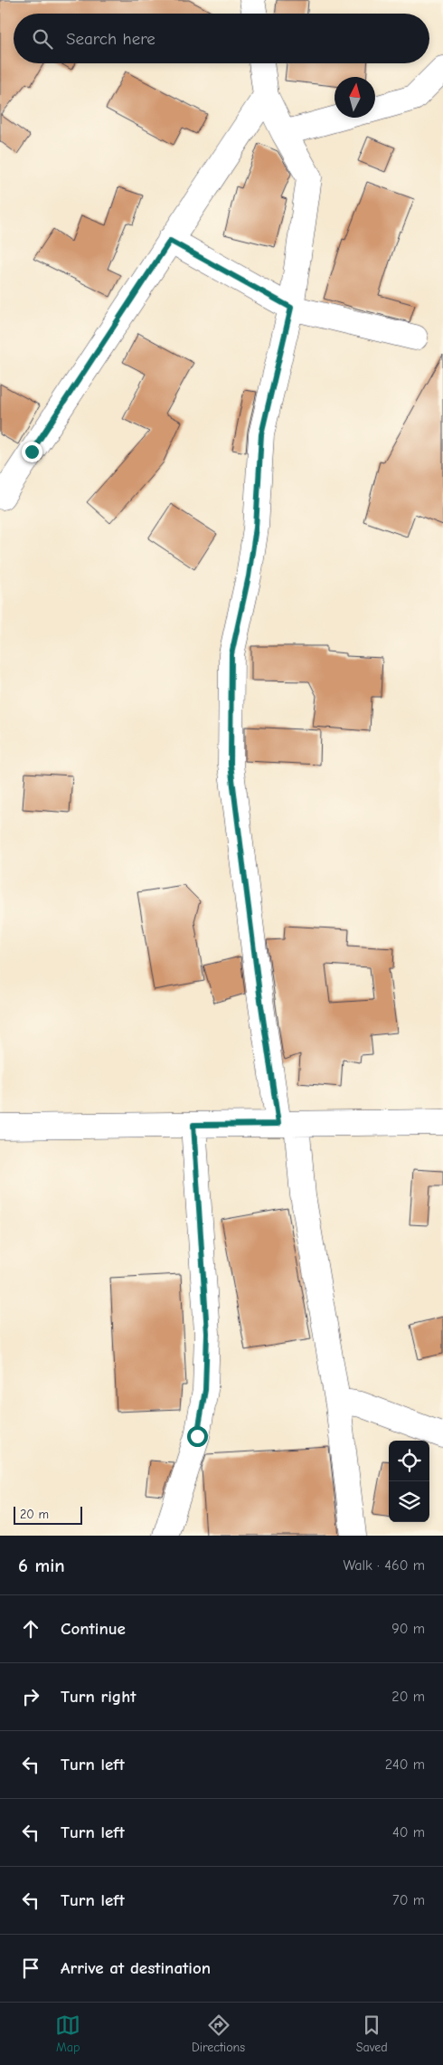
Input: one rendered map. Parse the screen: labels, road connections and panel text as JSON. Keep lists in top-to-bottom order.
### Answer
{
  "scale_bar": "20 m",
  "north": "top",
  "page": {
    "search": "Search here",
    "scale": "20 m",
    "heading": ["6 min", "Walk · 460 m"],
    "list": [
      ["Continue", "90 m"],
      ["Turn right", "20 m"],
      ["Turn left", "240 m"],
      ["Turn left", "40 m"],
      ["Turn left", "70 m"],
      "Arrive at destination"
    ],
    "nav": ["Map", "Directions", "Saved"]
  }
}
